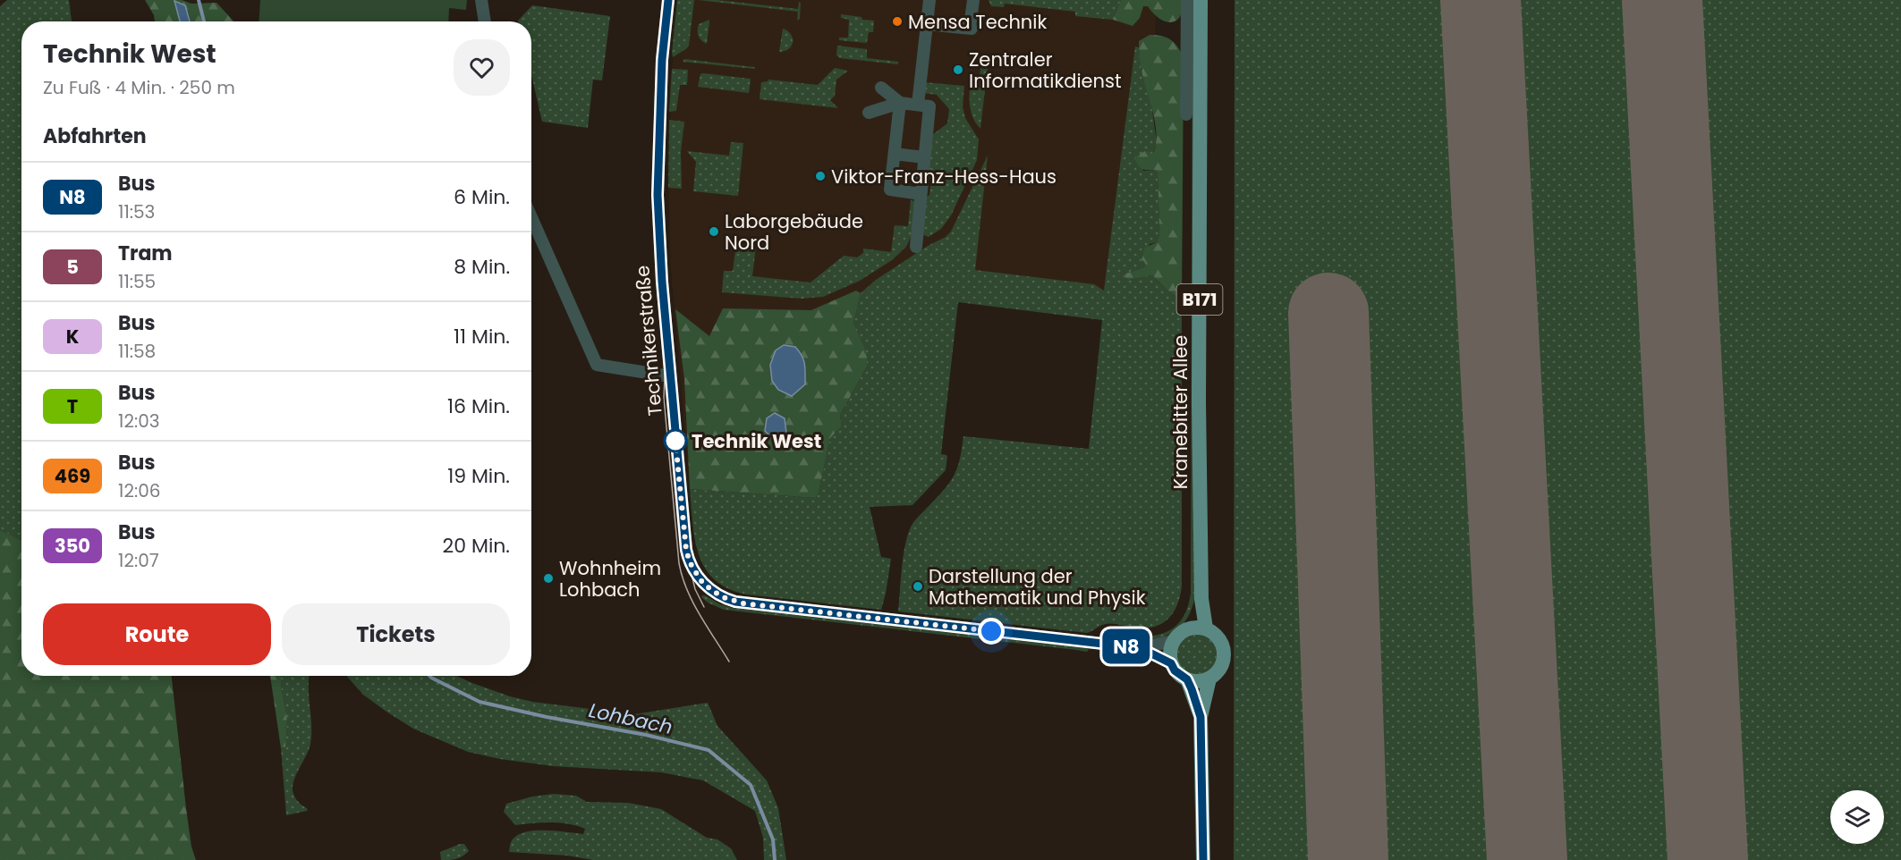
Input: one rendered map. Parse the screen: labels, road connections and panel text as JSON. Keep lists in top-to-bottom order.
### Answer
{
  "streets": {
    "main road": ["B171", "Kranebitter Allee"],
    "street": ["Technikerstraße"]
  },
  "crossings": [
    ["B171", "Technikerstraße"],
    ["B171", "Kranebitter Allee"],
    ["Technikerstraße", "Kranebitter Allee"]
  ],
  "water": ["Lohbach"],
  "places": [
    "Mensa Technik",
    "Zentraler Informatikdienst",
    "Viktor-Franz-Hess-Haus",
    "Laborgebäude Nord",
    "Technik West",
    "Wohnheim Lohbach",
    "Darstellung der Mathematik und Physik"
  ],
  "lines": ["bus line N8"],
  "page": {
    "on_map": "N8",
    "heading": [
      ["Technik West", "Zu Fuß · 4 Min. · 250 m"],
      "Abfahrten"
    ],
    "list": [
      {
        "mark": "N8",
        "name": "Bus",
        "note": "11:53",
        "value": "6 Min."
      },
      {
        "mark": "5",
        "name": "Tram",
        "note": "11:55",
        "value": "8 Min."
      },
      {
        "mark": "K",
        "name": "Bus",
        "note": "11:58",
        "value": "11 Min."
      },
      {
        "mark": "T",
        "name": "Bus",
        "note": "12:03",
        "value": "16 Min."
      },
      {
        "mark": "469",
        "name": "Bus",
        "note": "12:06",
        "value": "19 Min."
      },
      {
        "mark": "350",
        "name": "Bus",
        "note": "12:07",
        "value": "20 Min."
      }
    ],
    "buttons": ["Route", "Tickets"]
  }
}
